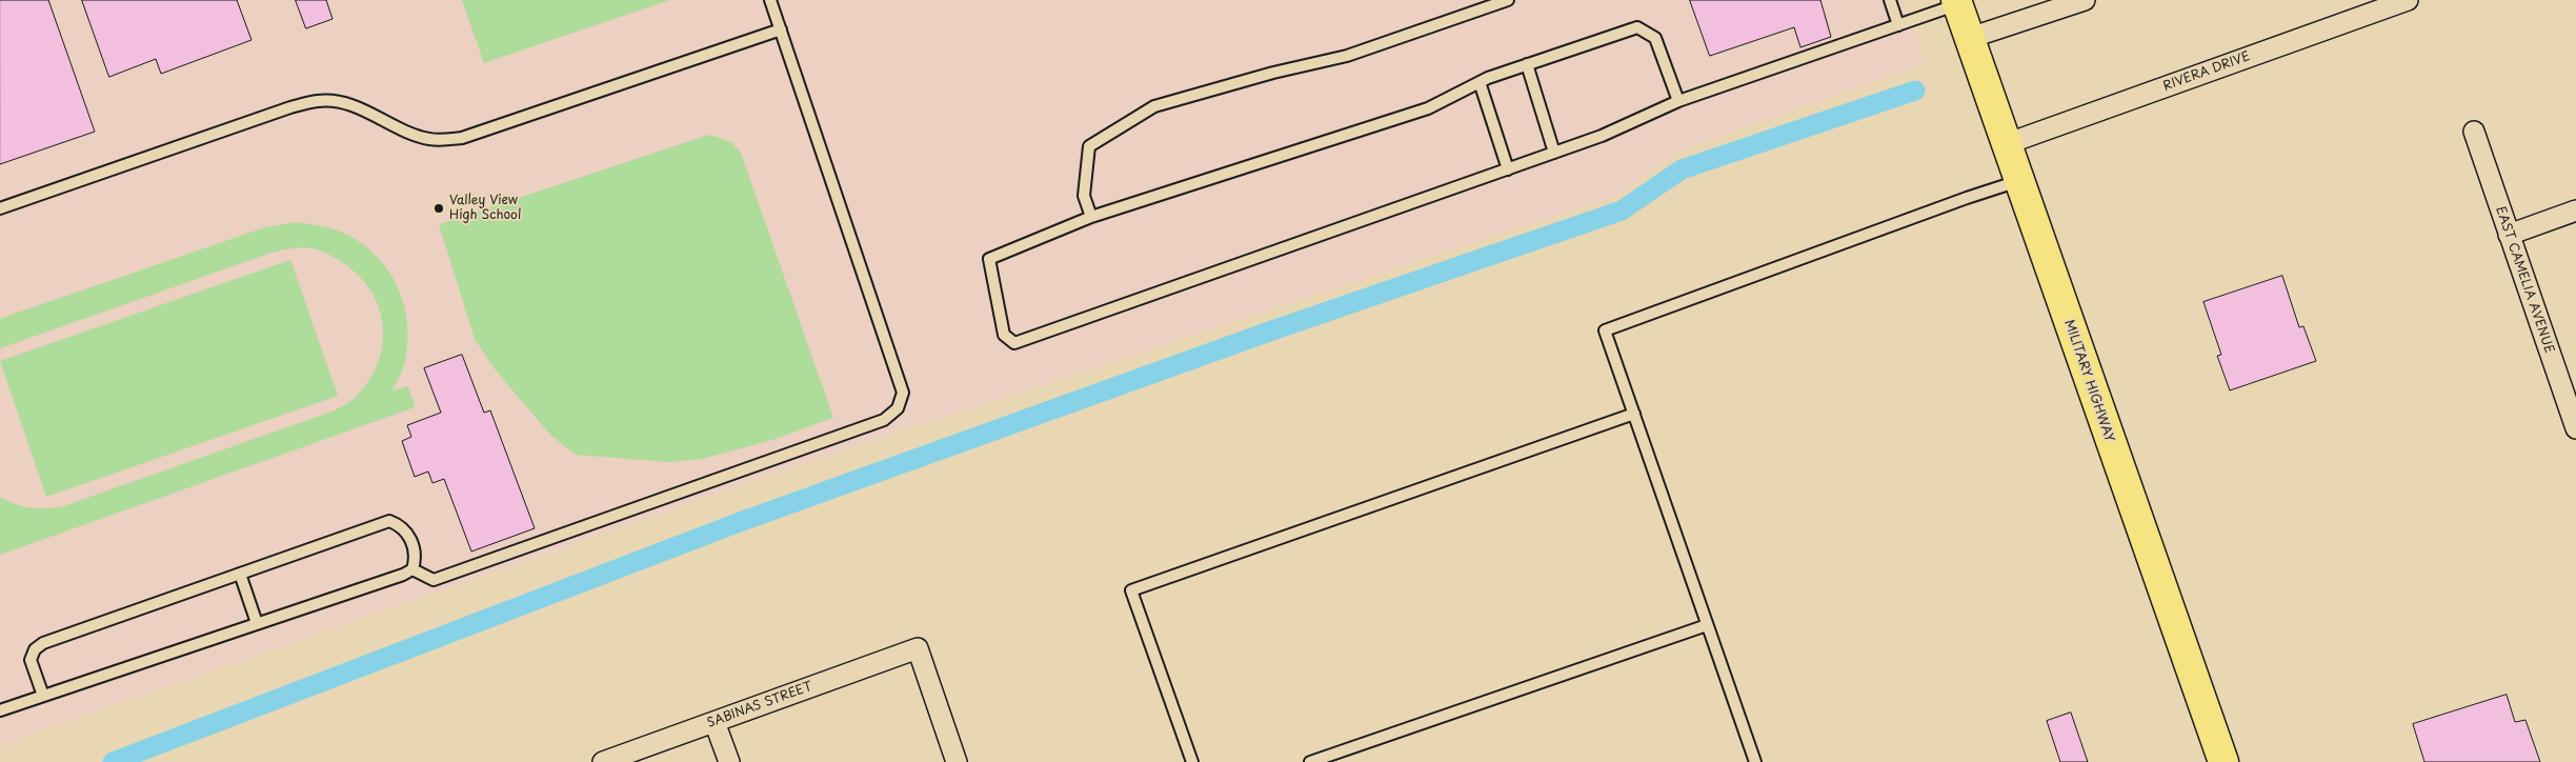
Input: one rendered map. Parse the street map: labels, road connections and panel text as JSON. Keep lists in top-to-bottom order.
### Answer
{
  "streets": {
    "main road": ["MILITARY HIGHWAY"],
    "street": ["RIVERA DRIVE", "EAST CAMELIA AVENUE", "SABINAS STREET"]
  },
  "crossings": [
    ["RIVERA DRIVE", "MILITARY HIGHWAY"]
  ],
  "places": ["Valley View High School"]
}
